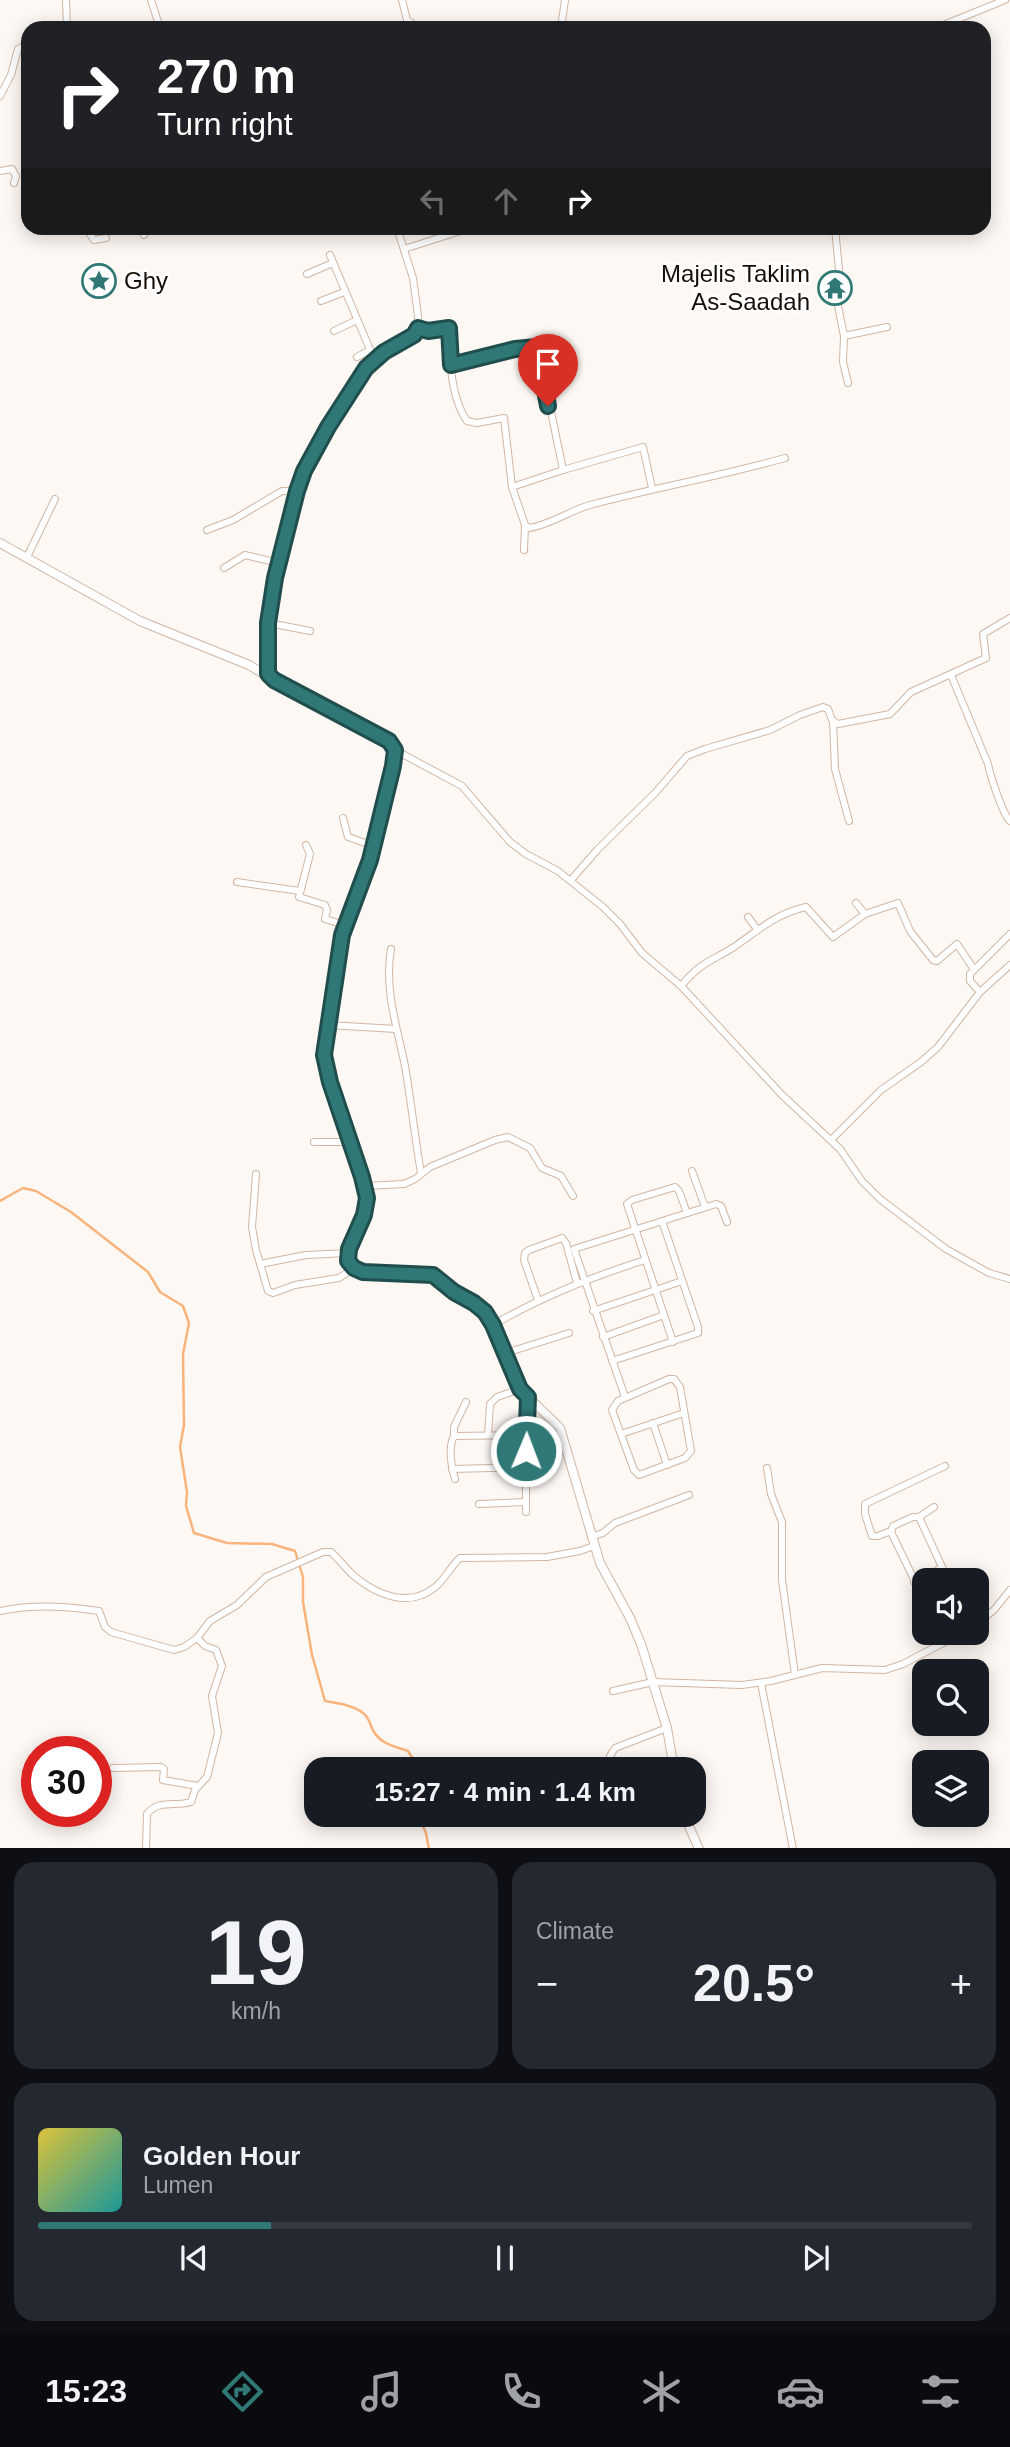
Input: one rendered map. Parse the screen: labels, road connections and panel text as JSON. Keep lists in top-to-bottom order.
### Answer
{
  "places": {
    "place": ["Ghy"],
    "temple": ["Majelis Taklim As-Saadah"]
  },
  "page": {
    "turn": ["270 m", "Turn right"],
    "limit": "30",
    "trip": "15:27 · 4 min · 1.4 km",
    "tile": [
      ["19", "km/h"],
      "Climate"
    ],
    "heat": ["−", "20.5°", "+"],
    "song": ["Golden Hour", "Lumen"],
    "tabs": "15:23"
  }
}
